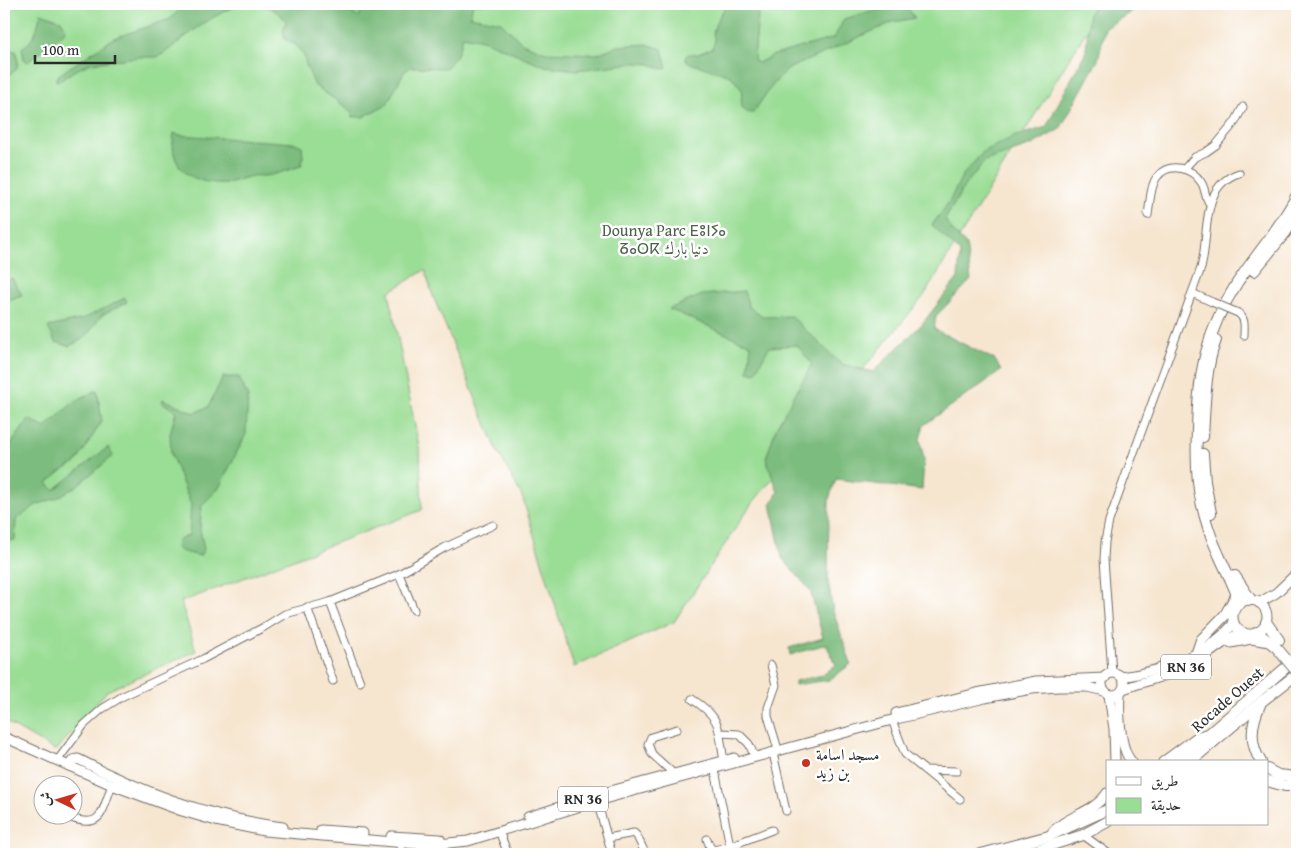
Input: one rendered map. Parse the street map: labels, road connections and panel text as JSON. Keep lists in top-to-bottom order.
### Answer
{
  "streets": {
    "highway": ["Rocade Ouest"],
    "main road": ["RN 36"]
  },
  "parks": ["Dounya Parc ⴹⵓⵏⵢⴰ ⵒⴰⵔⴽ دنيا بارك"],
  "places": ["مسجد اسامة بن زيد"],
  "legend": ["طريق", "حديقة"],
  "scale_bar": "100 m",
  "north": "left"
}
